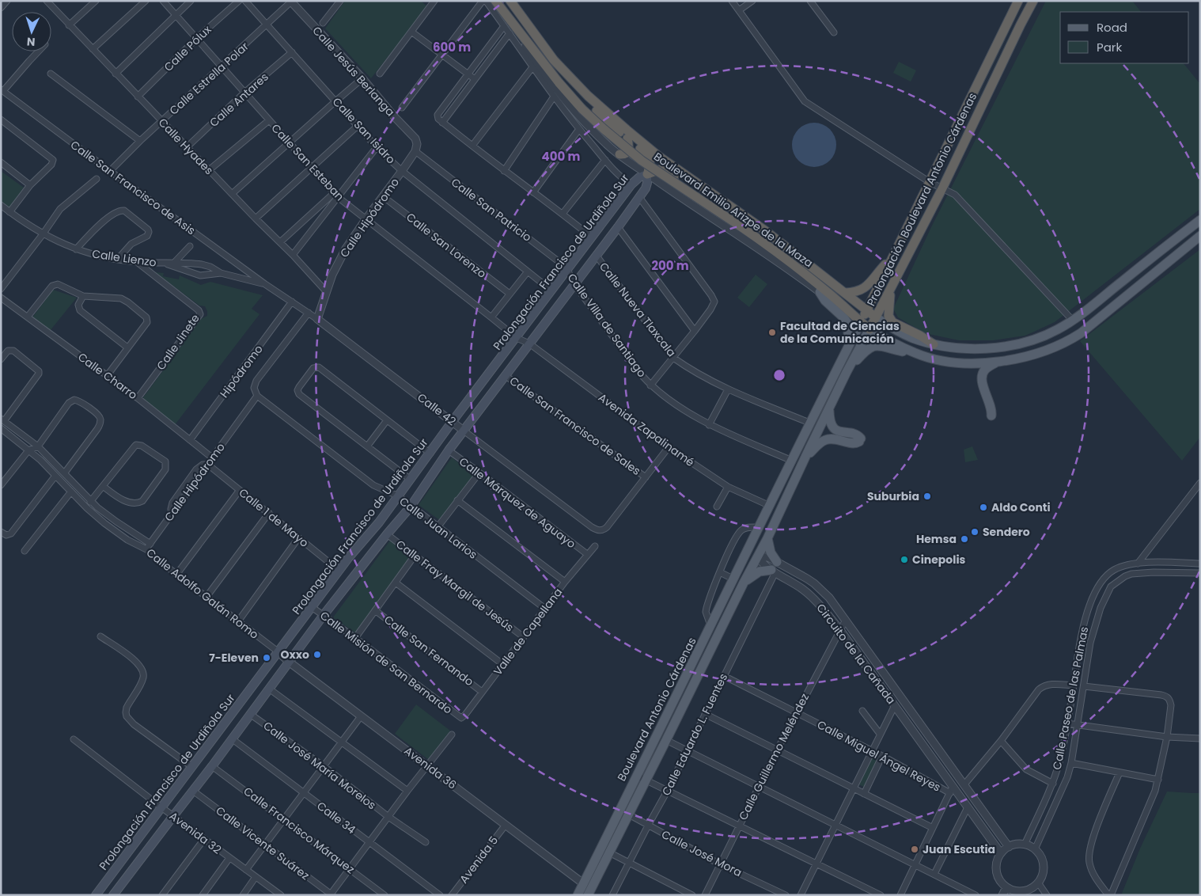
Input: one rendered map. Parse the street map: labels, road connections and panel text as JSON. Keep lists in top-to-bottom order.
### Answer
{
  "streets": {
    "highway": ["Prolongación Boulevard Antonio Cárdenas", "Boulevard Emilio Arizpe de la Maza"],
    "main road": ["Prolongación Francisco de Urdiñola Sur", "Boulevard Antonio Cárdenas"],
    "street": [
      "Calle Pólux",
      "Calle Jesús Berlanga",
      "Calle Estrella Polar",
      "Calle Antares",
      "Calle San Isidro",
      "Calle Hyades",
      "Calle San Esteban",
      "Calle San Francisco de Asis",
      "Calle San Patricio",
      "Calle Hipódromo",
      "Calle San Lorenzo",
      "Calle Lienzo",
      "Calle Nueva Tlaxcala",
      "Calle Villa de Santiago",
      "Calle Jinete",
      "Hipódromo",
      "Calle Charro",
      "Calle 42",
      "Calle San Francisco de Sales",
      "Avenida Zapalinamé",
      "Calle Márquez de Aguayo",
      "Calle 1 de Mayo",
      "Calle Juan Larios",
      "Calle Fray Margil de Jesús",
      "Calle Adolfo Galán Romo",
      "Valle de Capellana",
      "Calle San Fernando",
      "Circuito de la Cañada",
      "Calle Misión de San Bernardo",
      "Calle Paseo de las Palmas",
      "Calle Eduardo L. Fuentes",
      "Calle Miguel Ángel Reyes",
      "Calle Guillermo Meléndez",
      "Calle José María Morelos",
      "Avenida 36",
      "Calle 34",
      "Calle Francisco Márquez",
      "Avenida 32",
      "Calle Vicente Suárez",
      "Calle José Mora",
      "Avenida 5"
    ]
  },
  "crossings": [
    ["Calle Pólux", "Calle Hyades"],
    ["Calle Pólux", "Calle San Esteban"],
    ["Calle Jesús Berlanga", "Calle Estrella Polar"],
    ["Calle Jesús Berlanga", "Calle Hipódromo"],
    ["Calle Estrella Polar", "Calle San Isidro"],
    ["Calle Estrella Polar", "Calle Hyades"],
    ["Calle Estrella Polar", "Calle San Esteban"],
    ["Calle Estrella Polar", "Calle San Francisco de Asis"],
    ["Calle Antares", "Calle San Isidro"],
    ["Calle Antares", "Calle Hyades"],
    ["Calle Antares", "Calle San Esteban"],
    ["Calle San Isidro", "Calle Hipódromo"],
    ["Calle San Isidro", "Prolongación Francisco de Urdiñola Sur"],
    ["Calle Hyades", "Calle Hipódromo"],
    ["Calle San Esteban", "Calle Hipódromo"],
    ["Calle San Esteban", "Prolongación Francisco de Urdiñola Sur"],
    ["Calle San Esteban", "Avenida Zapalinamé"],
    ["Calle San Francisco de Asis", "Calle Lienzo"],
    ["Calle San Francisco de Asis", "Calle 42"],
    ["Prolongación Boulevard Antonio Cárdenas", "Boulevard Emilio Arizpe de la Maza"],
    ["Prolongación Boulevard Antonio Cárdenas", "Calle Nueva Tlaxcala"],
    ["Prolongación Boulevard Antonio Cárdenas", "Calle Villa de Santiago"],
    ["Prolongación Boulevard Antonio Cárdenas", "Avenida Zapalinamé"],
    ["Prolongación Boulevard Antonio Cárdenas", "Circuito de la Cañada"],
    ["Prolongación Boulevard Antonio Cárdenas", "Boulevard Antonio Cárdenas"],
    ["Calle San Patricio", "Calle Hipódromo"],
    ["Calle San Patricio", "Prolongación Francisco de Urdiñola Sur"],
    ["Calle San Patricio", "Calle Villa de Santiago"],
    ["Calle Hipódromo", "Calle San Lorenzo"],
    ["Calle Hipódromo", "Calle Charro"],
    ["Calle Hipódromo", "Calle 42"],
    ["Calle Hipódromo", "Calle 1 de Mayo"],
    ["Calle Hipódromo", "Calle Juan Larios"],
    ["Calle Hipódromo", "Calle Adolfo Galán Romo"],
    ["Calle Lienzo", "Calle Jinete"],
    ["Calle Lienzo", "Calle 42"],
    ["Prolongación Francisco de Urdiñola Sur", "Calle Nueva Tlaxcala"],
    ["Prolongación Francisco de Urdiñola Sur", "Calle Villa de Santiago"],
    ["Prolongación Francisco de Urdiñola Sur", "Calle 42"],
    ["Prolongación Francisco de Urdiñola Sur", "Calle San Francisco de Sales"],
    ["Prolongación Francisco de Urdiñola Sur", "Avenida Zapalinamé"],
    ["Prolongación Francisco de Urdiñola Sur", "Calle Márquez de Aguayo"],
    ["Prolongación Francisco de Urdiñola Sur", "Calle 1 de Mayo"],
    ["Prolongación Francisco de Urdiñola Sur", "Calle Juan Larios"],
    ["Prolongación Francisco de Urdiñola Sur", "Calle Fray Margil de Jesús"],
    ["Prolongación Francisco de Urdiñola Sur", "Calle Adolfo Galán Romo"],
    ["Prolongación Francisco de Urdiñola Sur", "Calle Misión de San Bernardo"],
    ["Prolongación Francisco de Urdiñola Sur", "Calle José María Morelos"],
    ["Prolongación Francisco de Urdiñola Sur", "Avenida 36"],
    ["Prolongación Francisco de Urdiñola Sur", "Calle 34"],
    ["Prolongación Francisco de Urdiñola Sur", "Calle Francisco Márquez"],
    ["Prolongación Francisco de Urdiñola Sur", "Avenida 32"],
    ["Prolongación Francisco de Urdiñola Sur", "Calle Vicente Suárez"],
    ["Calle Jinete", "Calle Charro"],
    ["Hipódromo", "Calle Charro"],
    ["Hipódromo", "Calle 42"],
    ["Calle 42", "Calle San Francisco de Sales"],
    ["Calle Márquez de Aguayo", "Valle de Capellana"],
    ["Calle Juan Larios", "Valle de Capellana"],
    ["Calle Fray Margil de Jesús", "Valle de Capellana"],
    ["Calle Adolfo Galán Romo", "Avenida 36"],
    ["Valle de Capellana", "Calle San Fernando"],
    ["Valle de Capellana", "Calle Misión de San Bernardo"],
    ["Circuito de la Cañada", "Calle Paseo de las Palmas"],
    ["Circuito de la Cañada", "Boulevard Antonio Cárdenas"],
    ["Circuito de la Cañada", "Calle Eduardo L. Fuentes"],
    ["Circuito de la Cañada", "Calle Miguel Ángel Reyes"],
    ["Circuito de la Cañada", "Calle Guillermo Meléndez"],
    ["Boulevard Antonio Cárdenas", "Avenida 36"],
    ["Boulevard Antonio Cárdenas", "Calle José Mora"],
    ["Calle Eduardo L. Fuentes", "Calle Miguel Ángel Reyes"],
    ["Calle Eduardo L. Fuentes", "Calle José Mora"],
    ["Calle Miguel Ángel Reyes", "Calle Guillermo Meléndez"],
    ["Calle Guillermo Meléndez", "Calle José Mora"],
    ["Avenida 36", "Avenida 5"]
  ],
  "places": [
    "Facultad de Ciencias de la Comunicación",
    "Suburbia",
    "Aldo Conti",
    "Sendero",
    "Hemsa",
    "Cinepolis",
    "Oxxo",
    "7-Eleven",
    "Juan Escutia"
  ],
  "legend": ["Road", "Park"],
  "north": "bottom",
  "rings": ["600 m", "400 m", "200 m"]
}
